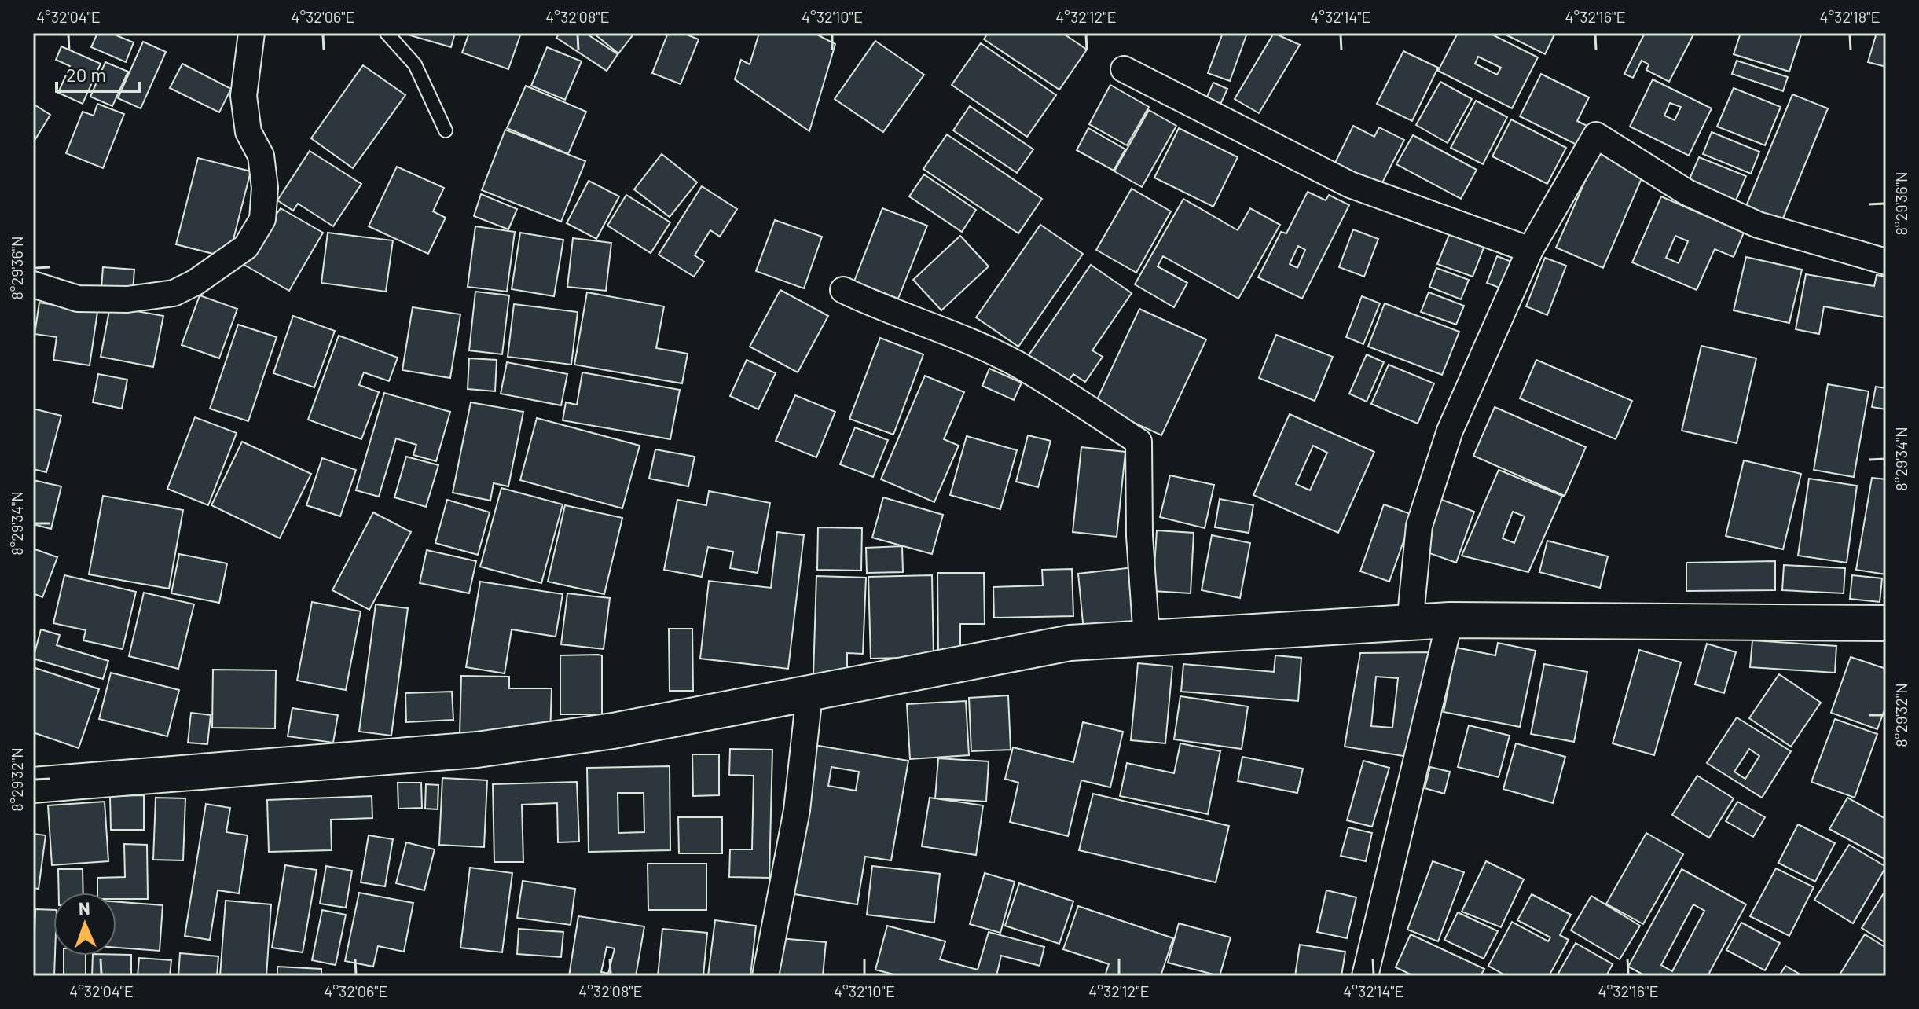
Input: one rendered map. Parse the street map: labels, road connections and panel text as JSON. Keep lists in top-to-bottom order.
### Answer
{
  "scale_bar": "20 m",
  "north": "top",
  "coordinates": [
    "4°32'04\"E",
    "4°32'06\"E",
    "4°32'08\"E",
    "4°32'10\"E",
    "4°32'12\"E",
    "4°32'14\"E",
    "4°32'16\"E",
    "4°32'18\"E",
    "8°29'36\"N",
    "8°29'34\"N",
    "8°29'32\"N"
  ]
}
